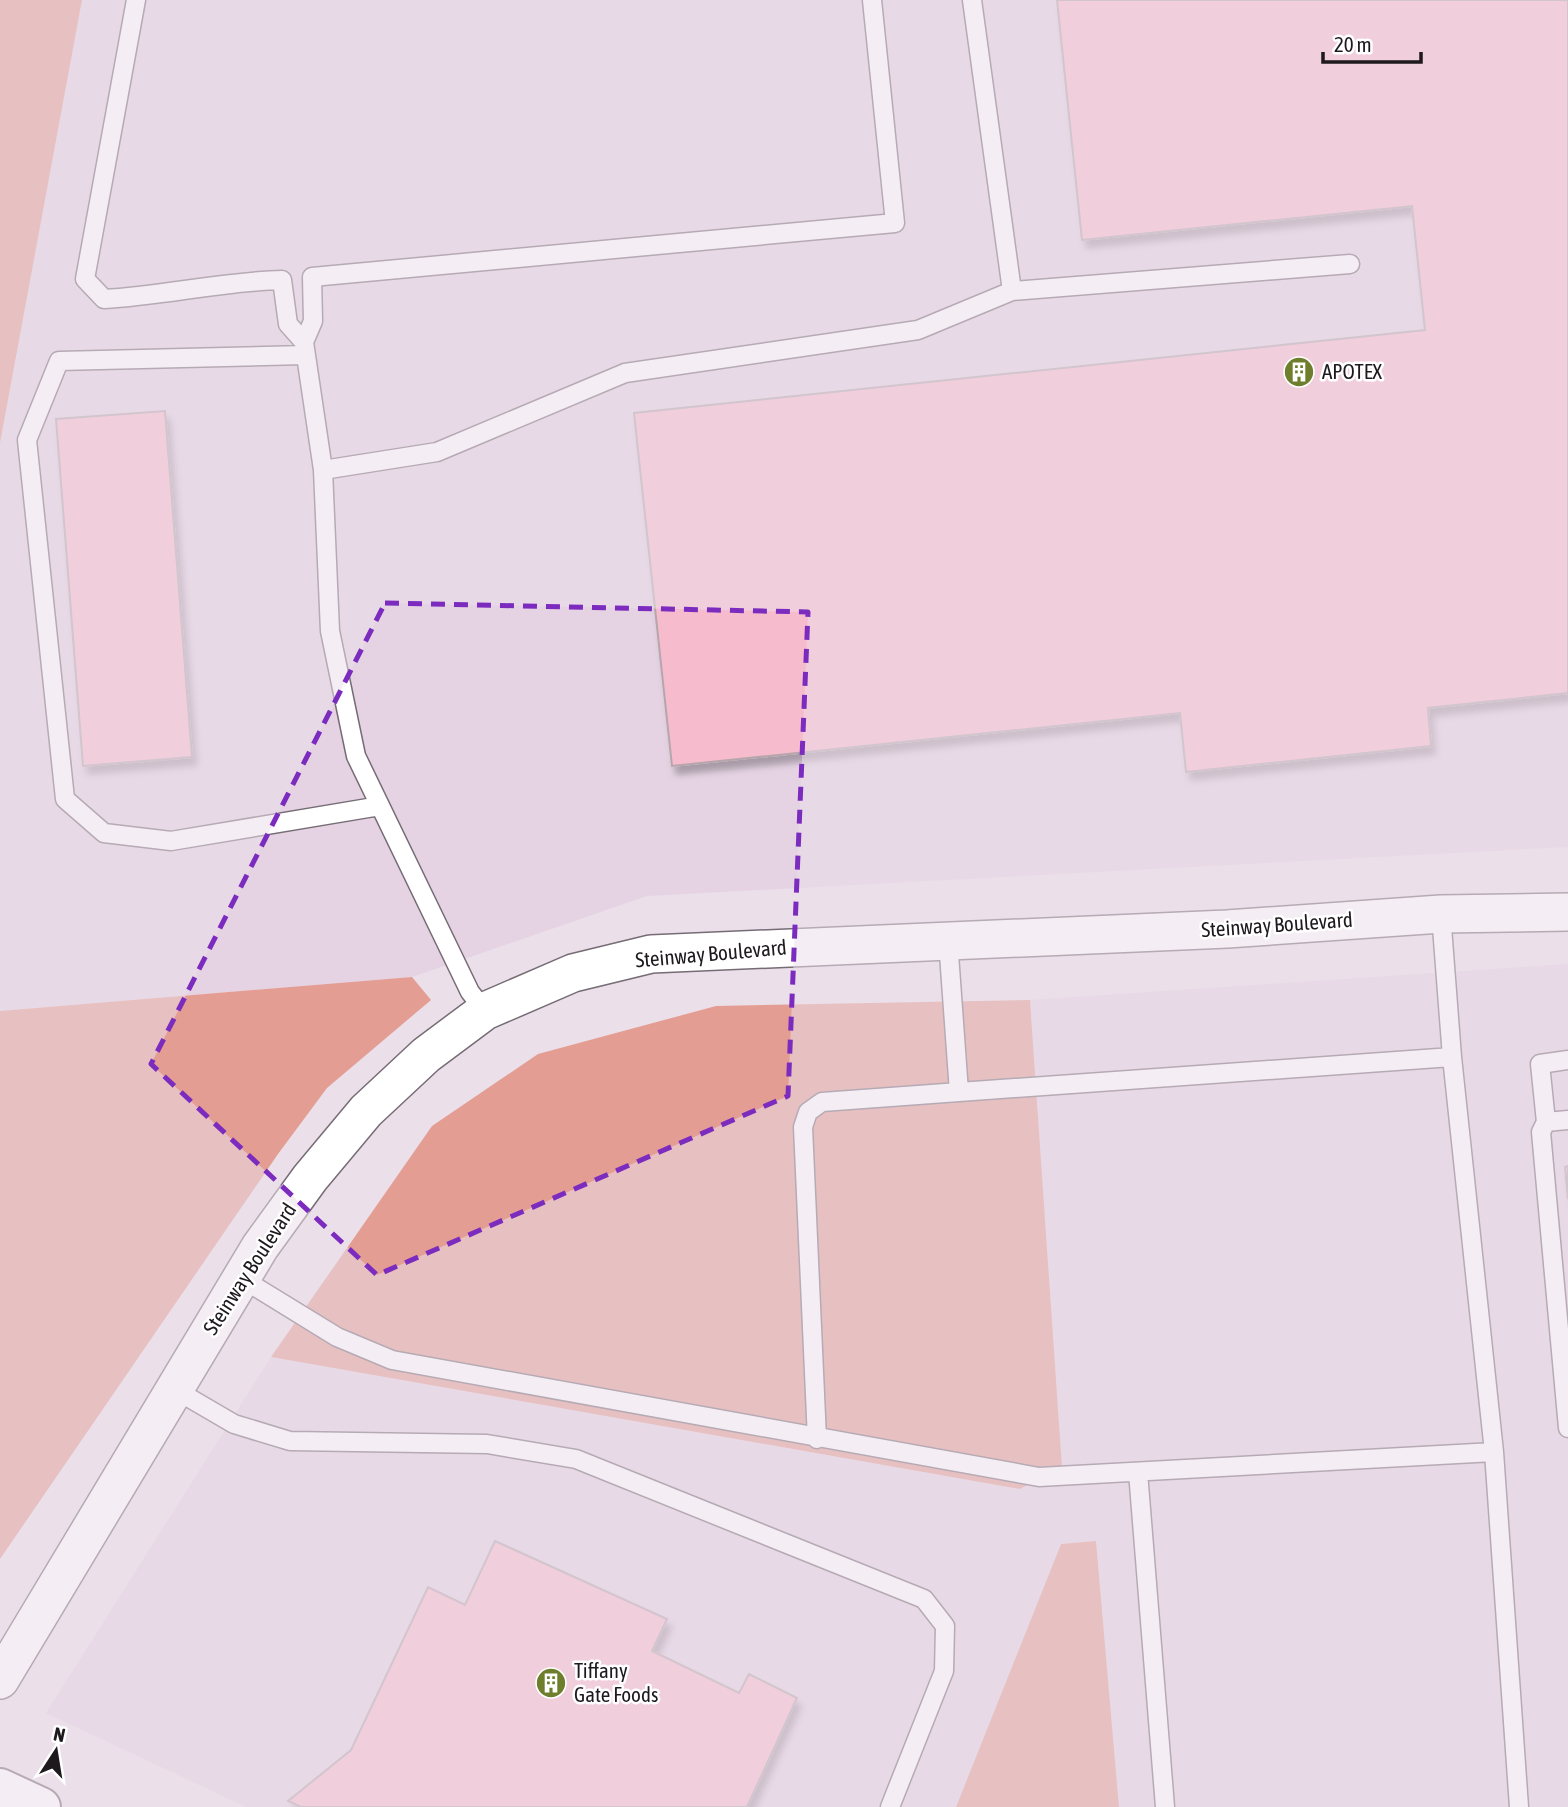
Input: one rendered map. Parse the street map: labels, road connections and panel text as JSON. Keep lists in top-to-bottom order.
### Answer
{
  "streets": {
    "street": ["Steinway Boulevard"]
  },
  "places": {
    "building": ["APOTEX", "Tiffany Gate Foods"]
  },
  "scale_bar": "20 m",
  "north": "top"
}
